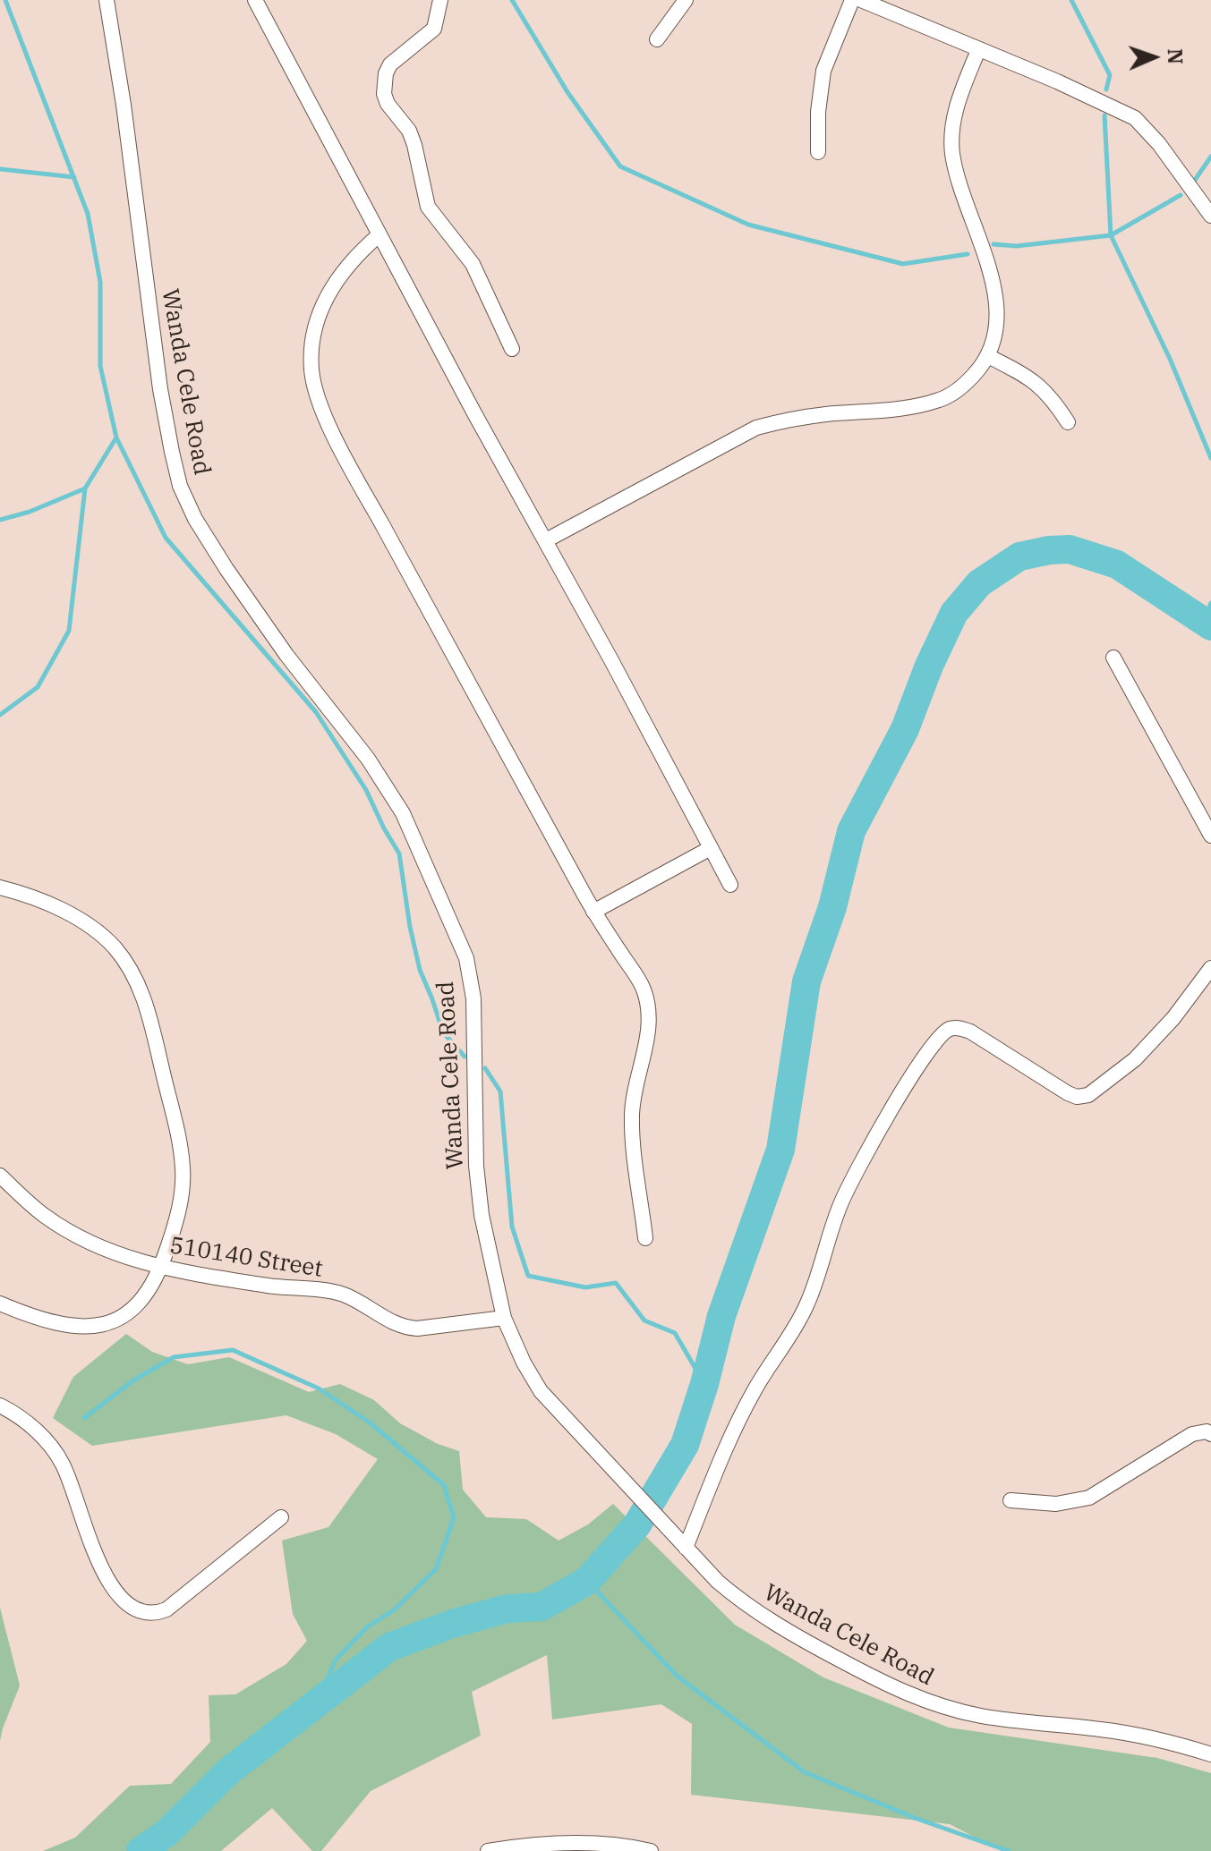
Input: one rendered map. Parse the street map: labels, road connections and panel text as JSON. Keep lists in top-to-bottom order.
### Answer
{
  "streets": {
    "street": ["Wanda Cele Road", "510140 Street"]
  },
  "crossings": [
    ["Wanda Cele Road", "510140 Street"]
  ],
  "north": "right"
}
